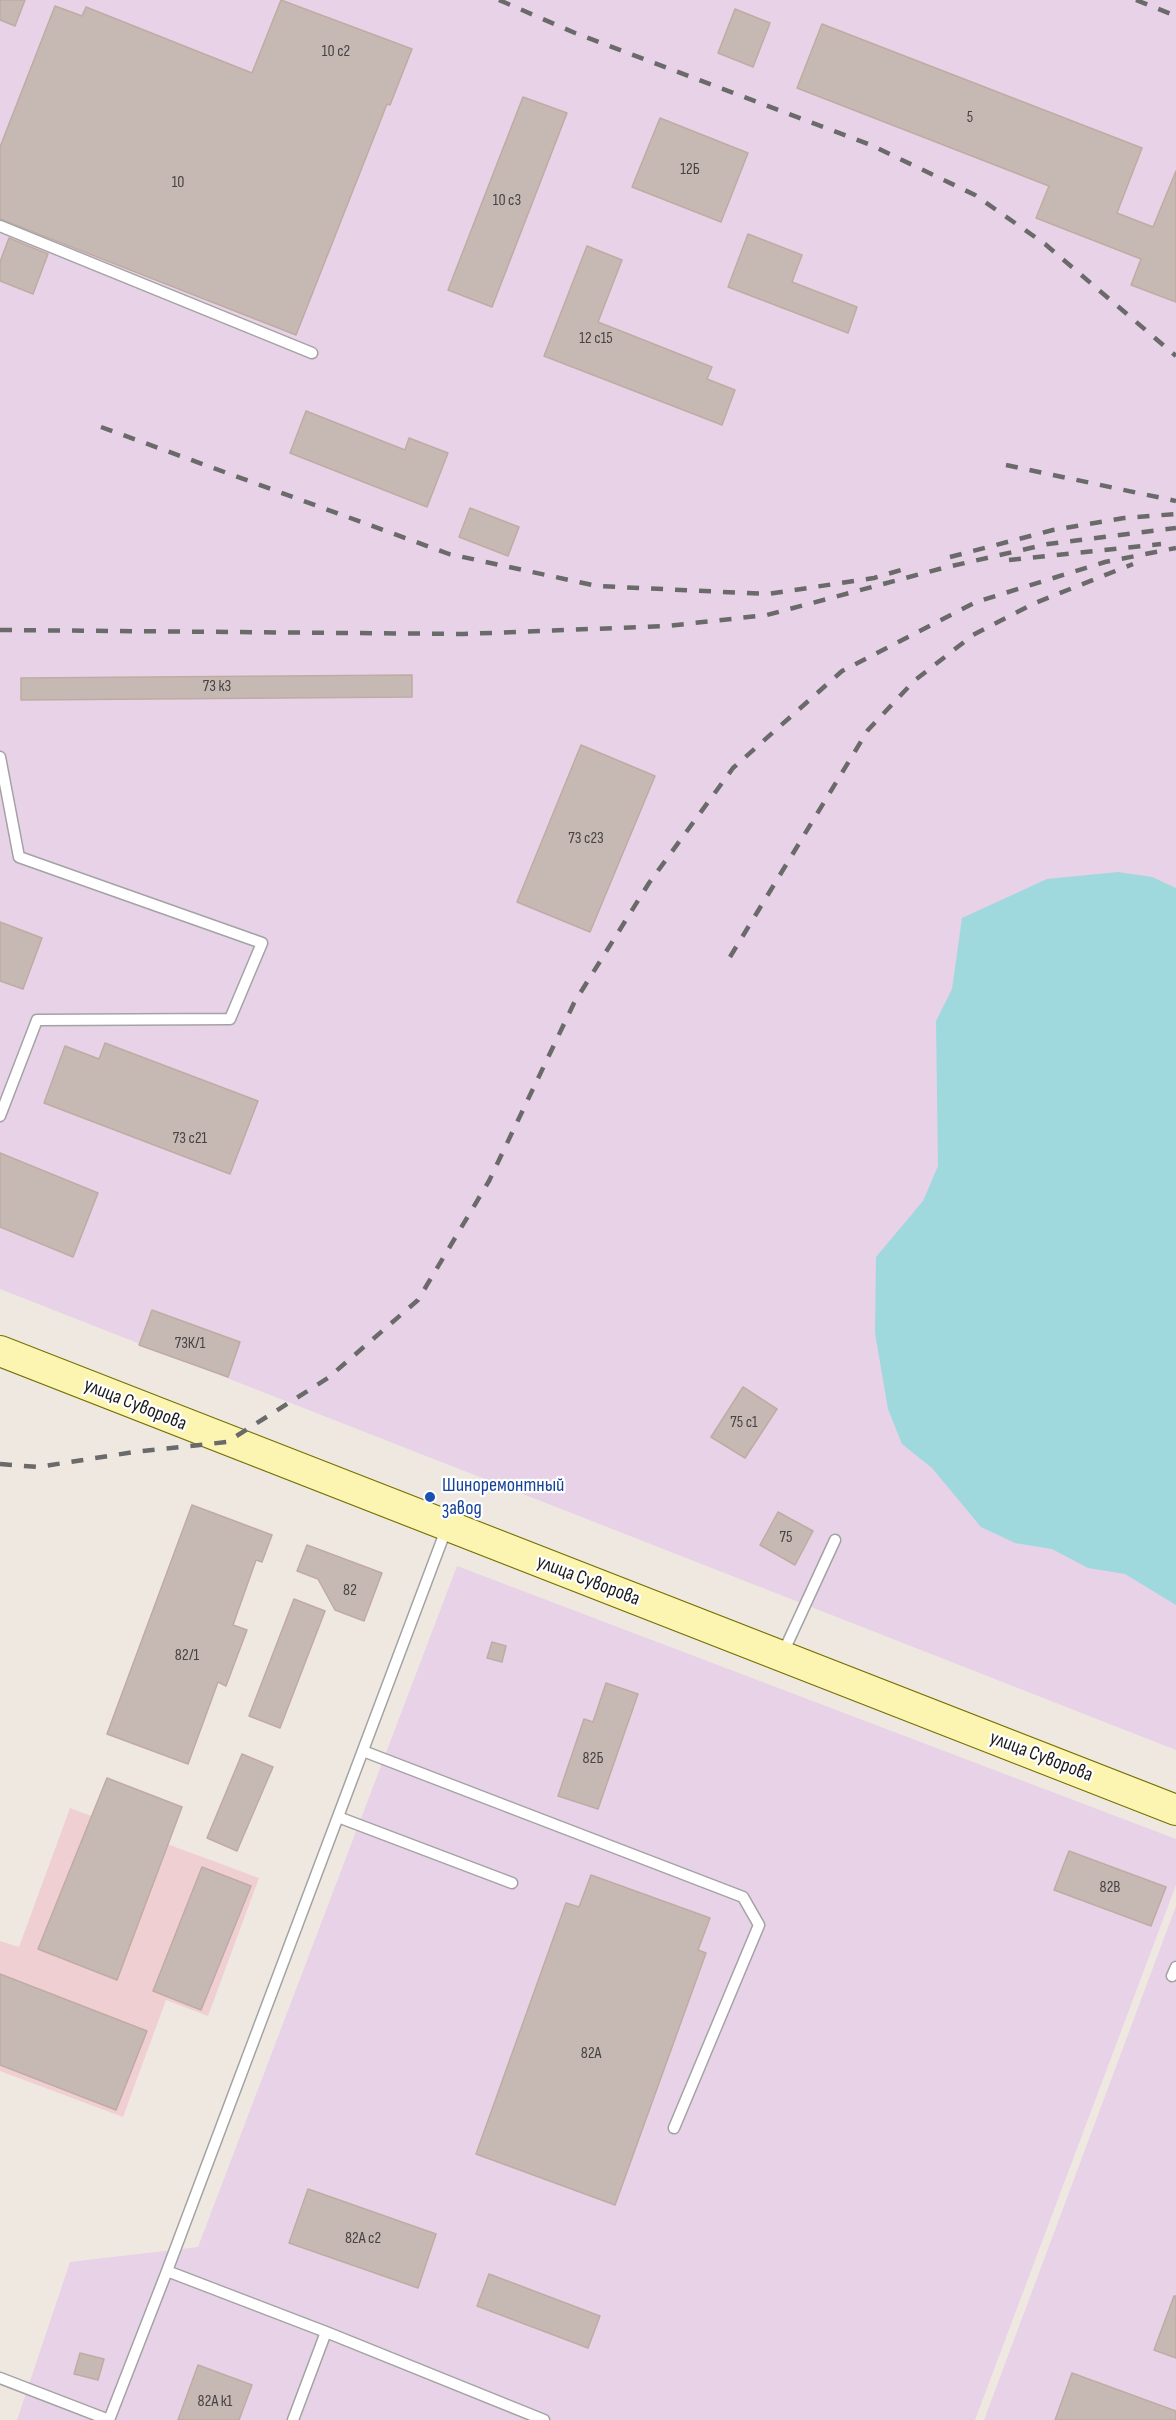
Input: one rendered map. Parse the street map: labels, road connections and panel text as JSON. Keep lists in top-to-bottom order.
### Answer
{
  "streets": {
    "main road": ["улица Суворова"]
  },
  "places": ["Шиноремонтный завод"],
  "house_numbers": [
    "10 с2",
    "5",
    "12Б",
    "10",
    "10 с3",
    "12 с15",
    "73 к3",
    "73 с23",
    "73 с21",
    "73К/1",
    "75 с1",
    "75",
    "82",
    "82/1",
    "82Б",
    "82В",
    "82А",
    "82А с2",
    "82А к1"
  ]
}
